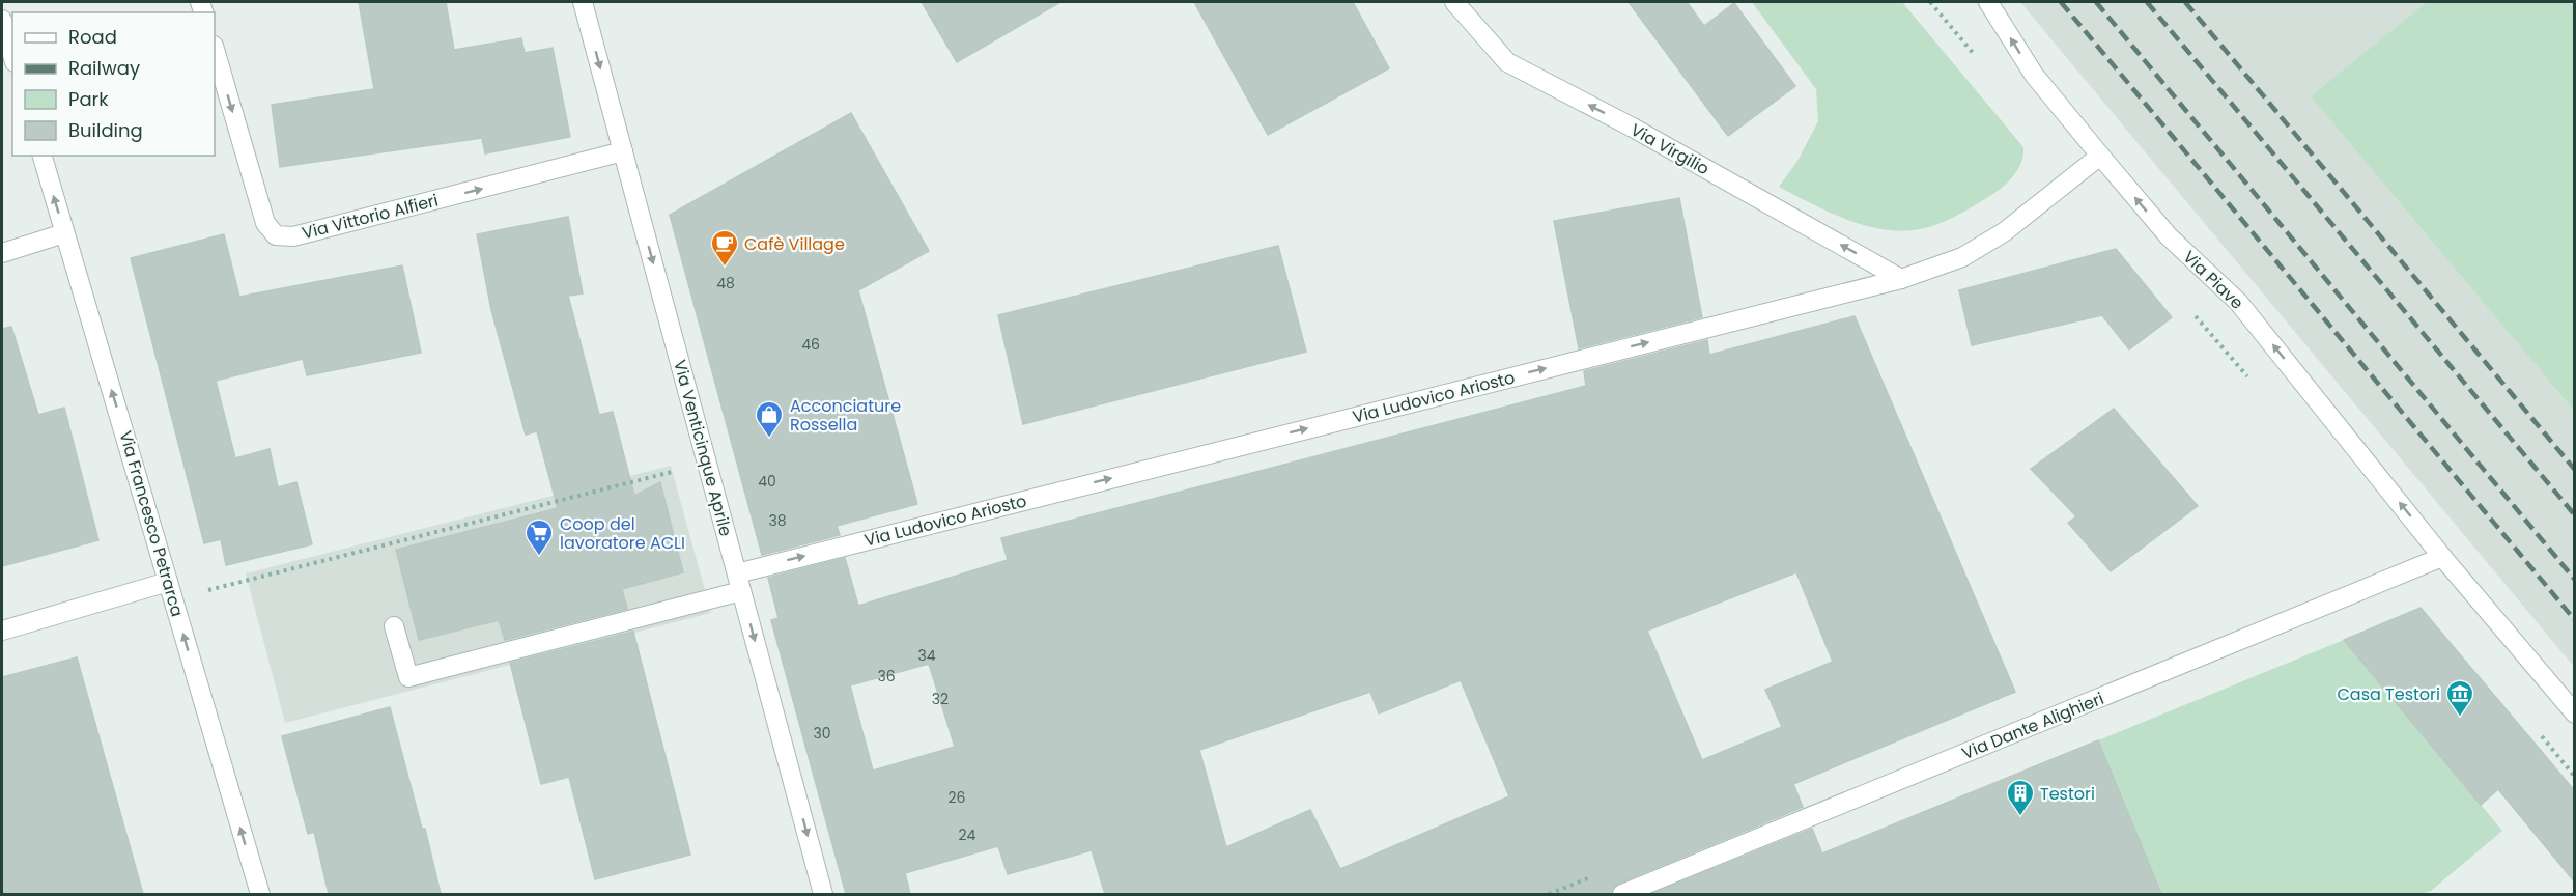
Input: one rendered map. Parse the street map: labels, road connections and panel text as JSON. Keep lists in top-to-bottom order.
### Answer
{
  "streets": {
    "street": [
      "Via Virgilio",
      "Via Vittorio Alfieri",
      "Via Piave",
      "Via Ludovico Ariosto",
      "Via Venticinque Aprile",
      "Via Francesco Petrarca",
      "Via Dante Alighieri"
    ]
  },
  "crossings": [
    ["Via Virgilio", "Via Ludovico Ariosto"],
    ["Via Vittorio Alfieri", "Via Venticinque Aprile"],
    ["Via Piave", "Via Ludovico Ariosto"],
    ["Via Piave", "Via Dante Alighieri"],
    ["Via Ludovico Ariosto", "Via Venticinque Aprile"]
  ],
  "one_way": [
    "Via Virgilio",
    "Via Piave",
    "Via Ludovico Ariosto",
    "Via Venticinque Aprile",
    "Via Francesco Petrarca"
  ],
  "places": {
    "cafe": ["Cafè Village"],
    "shop": ["Acconciature Rossella"],
    "supermarket": ["Coop del lavoratore ACLI"],
    "museum": ["Casa Testori"],
    "building": ["Testori"]
  },
  "house_numbers": [
    "48",
    "46",
    "40",
    "38",
    "34",
    "36",
    "32",
    "30",
    "26",
    "24"
  ],
  "legend": [
    "Road",
    "Railway",
    "Park",
    "Building"
  ]
}
